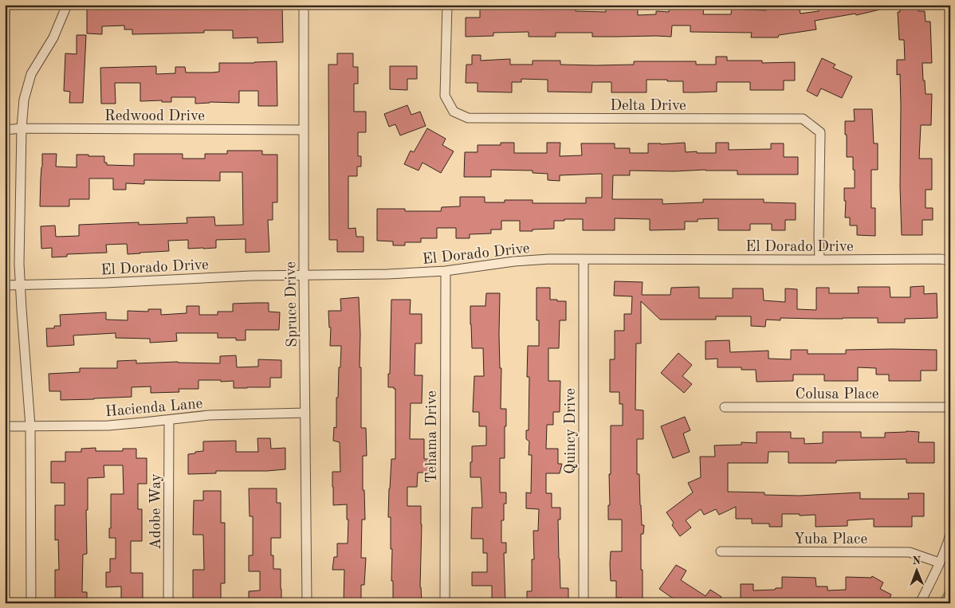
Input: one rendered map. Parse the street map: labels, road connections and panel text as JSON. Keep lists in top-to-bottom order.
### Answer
{
  "streets": {
    "street": [
      "Delta Drive",
      "Redwood Drive",
      "El Dorado Drive",
      "Spruce Drive",
      "Colusa Place",
      "Hacienda Lane",
      "Quincy Drive",
      "Tehama Drive",
      "Adobe Way",
      "Yuba Place"
    ]
  },
  "crossings": [
    ["Delta Drive", "El Dorado Drive"],
    ["Redwood Drive", "Spruce Drive"],
    ["El Dorado Drive", "Spruce Drive"],
    ["El Dorado Drive", "Quincy Drive"],
    ["El Dorado Drive", "Tehama Drive"],
    ["Spruce Drive", "Hacienda Lane"],
    ["Hacienda Lane", "Adobe Way"]
  ],
  "north": "top"
}
